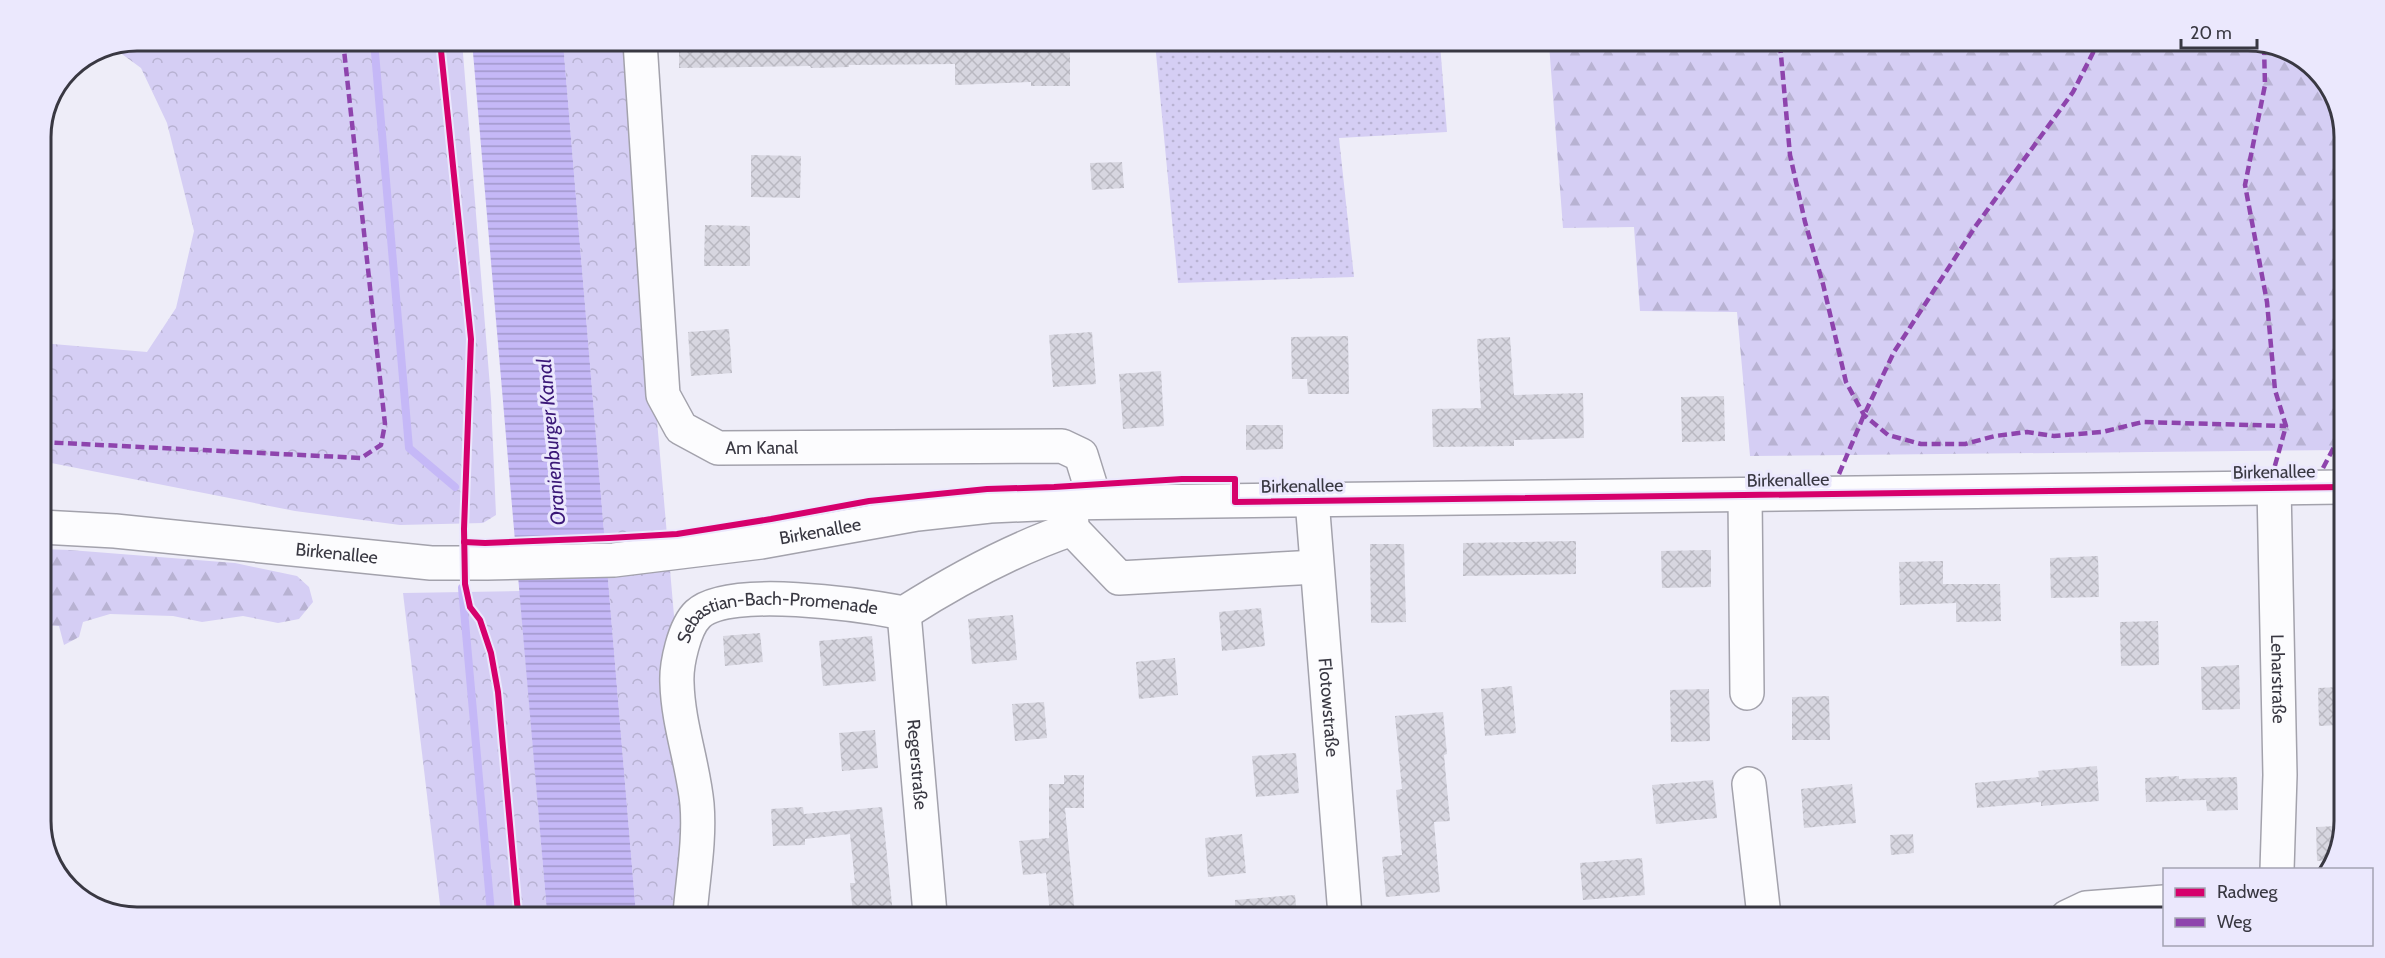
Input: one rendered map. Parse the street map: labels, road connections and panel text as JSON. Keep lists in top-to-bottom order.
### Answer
{
  "streets": {
    "street": [
      "Am Kanal",
      "Birkenallee",
      "Sebastian-Bach-Promenade",
      "Leharstraße",
      "Flotowstraße",
      "Regerstraße"
    ]
  },
  "crossings": [
    ["Am Kanal", "Birkenallee"],
    ["Am Kanal", "Sebastian-Bach-Promenade"],
    ["Birkenallee", "Sebastian-Bach-Promenade"],
    ["Birkenallee", "Leharstraße"],
    ["Birkenallee", "Flotowstraße"],
    ["Sebastian-Bach-Promenade", "Regerstraße"]
  ],
  "water": ["Oranienburger Kanal"],
  "legend": ["Radweg", "Weg"],
  "scale_bar": "20 m"
}
